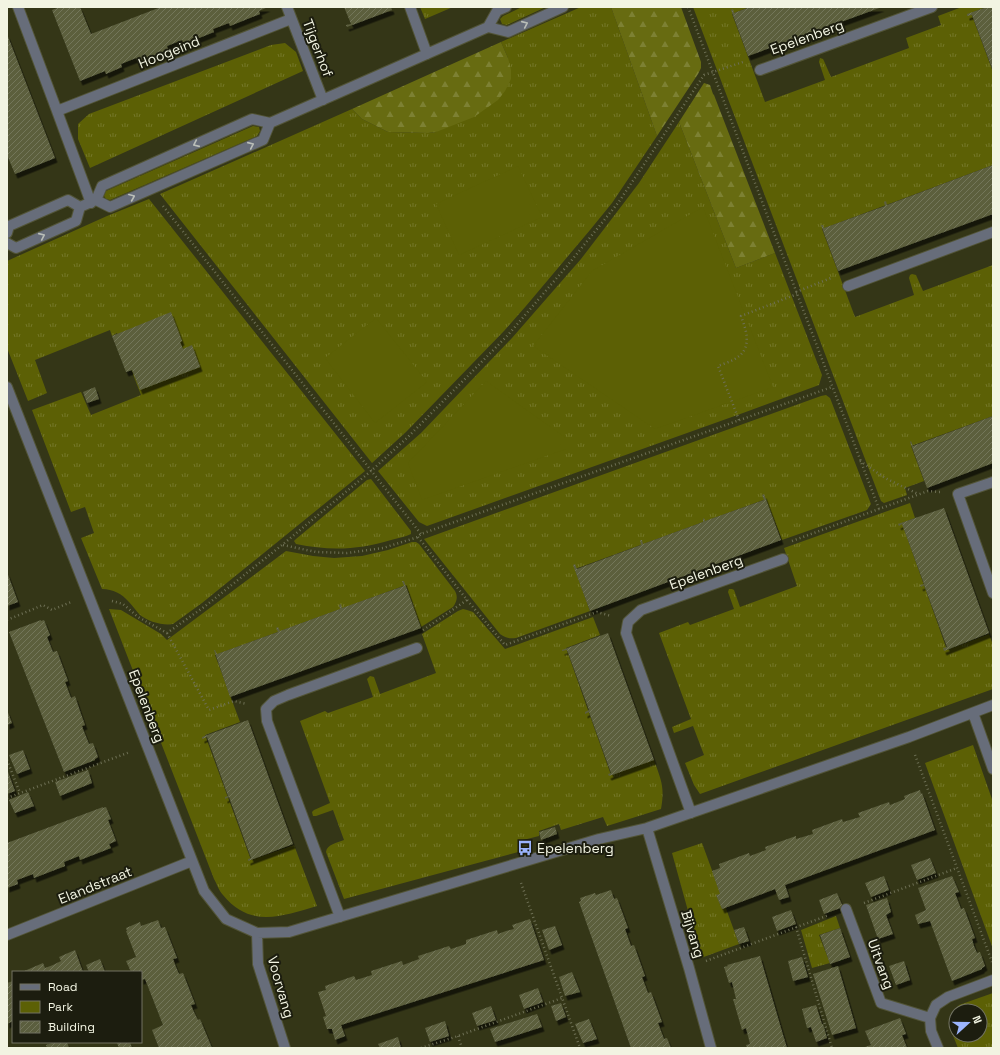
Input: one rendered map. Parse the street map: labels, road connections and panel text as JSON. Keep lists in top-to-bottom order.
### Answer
{
  "streets": {
    "street": [
      "Epelenberg",
      "Tijgerhof",
      "Hoogeind",
      "Elandstraat",
      "Bijvang",
      "Uitvang",
      "Voorvang"
    ]
  },
  "crossings": [
    ["Epelenberg", "Elandstraat"],
    ["Epelenberg", "Bijvang"],
    ["Epelenberg", "Voorvang"],
    ["Tijgerhof", "Hoogeind"]
  ],
  "places": {
    "bus stop": ["Epelenberg"]
  },
  "legend": ["Road", "Park", "Building"],
  "north": "right"
}
